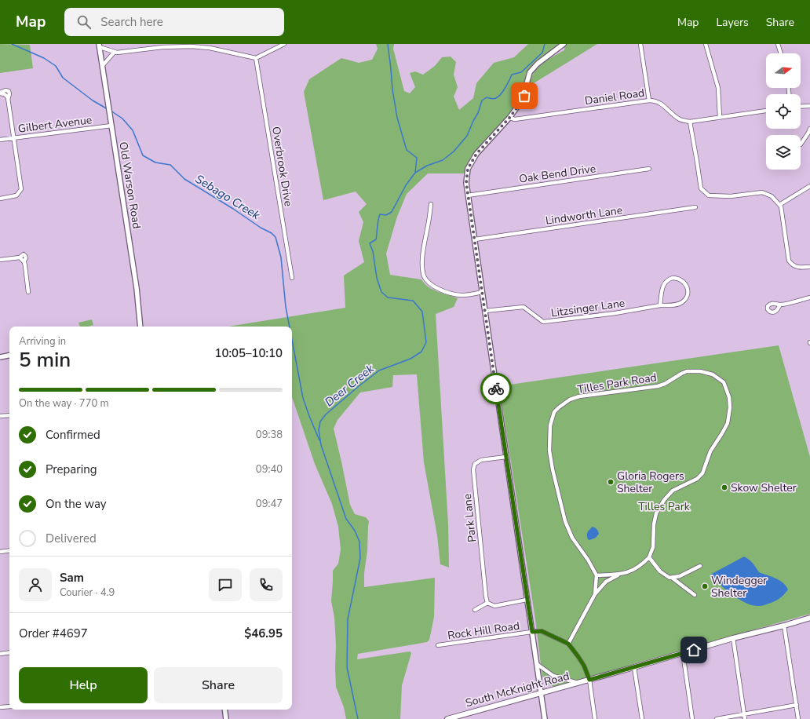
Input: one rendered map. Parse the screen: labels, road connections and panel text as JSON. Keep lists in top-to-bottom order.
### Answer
{
  "streets": {
    "main road": ["South McKnight Road"],
    "street": [
      "Daniel Road",
      "Gilbert Avenue",
      "Overbrook Drive",
      "Oak Bend Drive",
      "Old Warson Road",
      "Lindworth Lane",
      "Litzsinger Lane",
      "Tilles Park Road",
      "Park Lane",
      "Rock Hill Road"
    ]
  },
  "crossings": [
    ["Gilbert Avenue", "Old Warson Road"]
  ],
  "water": ["Sebago Creek", "Deer Creek"],
  "parks": ["Tilles Park"],
  "places": ["Gloria Rogers Shelter", "Skow Shelter", "Windegger Shelter"],
  "north": "right",
  "page": {
    "header": "Map",
    "search": "Search here",
    "nav": ["Map", "Layers", "Share"],
    "heading": ["5 min", "Arriving in", "10:05–10:10"],
    "panel": [
      "Sam",
      "Courier · 4.9",
      "Order #4697",
      "$46.95"
    ],
    "bar": "On the way · 770 m",
    "list": [
      ["Confirmed", "09:38"],
      ["Preparing", "09:40"],
      ["On the way", "09:47"],
      "Delivered"
    ],
    "buttons": ["Help", "Share"]
  }
}
